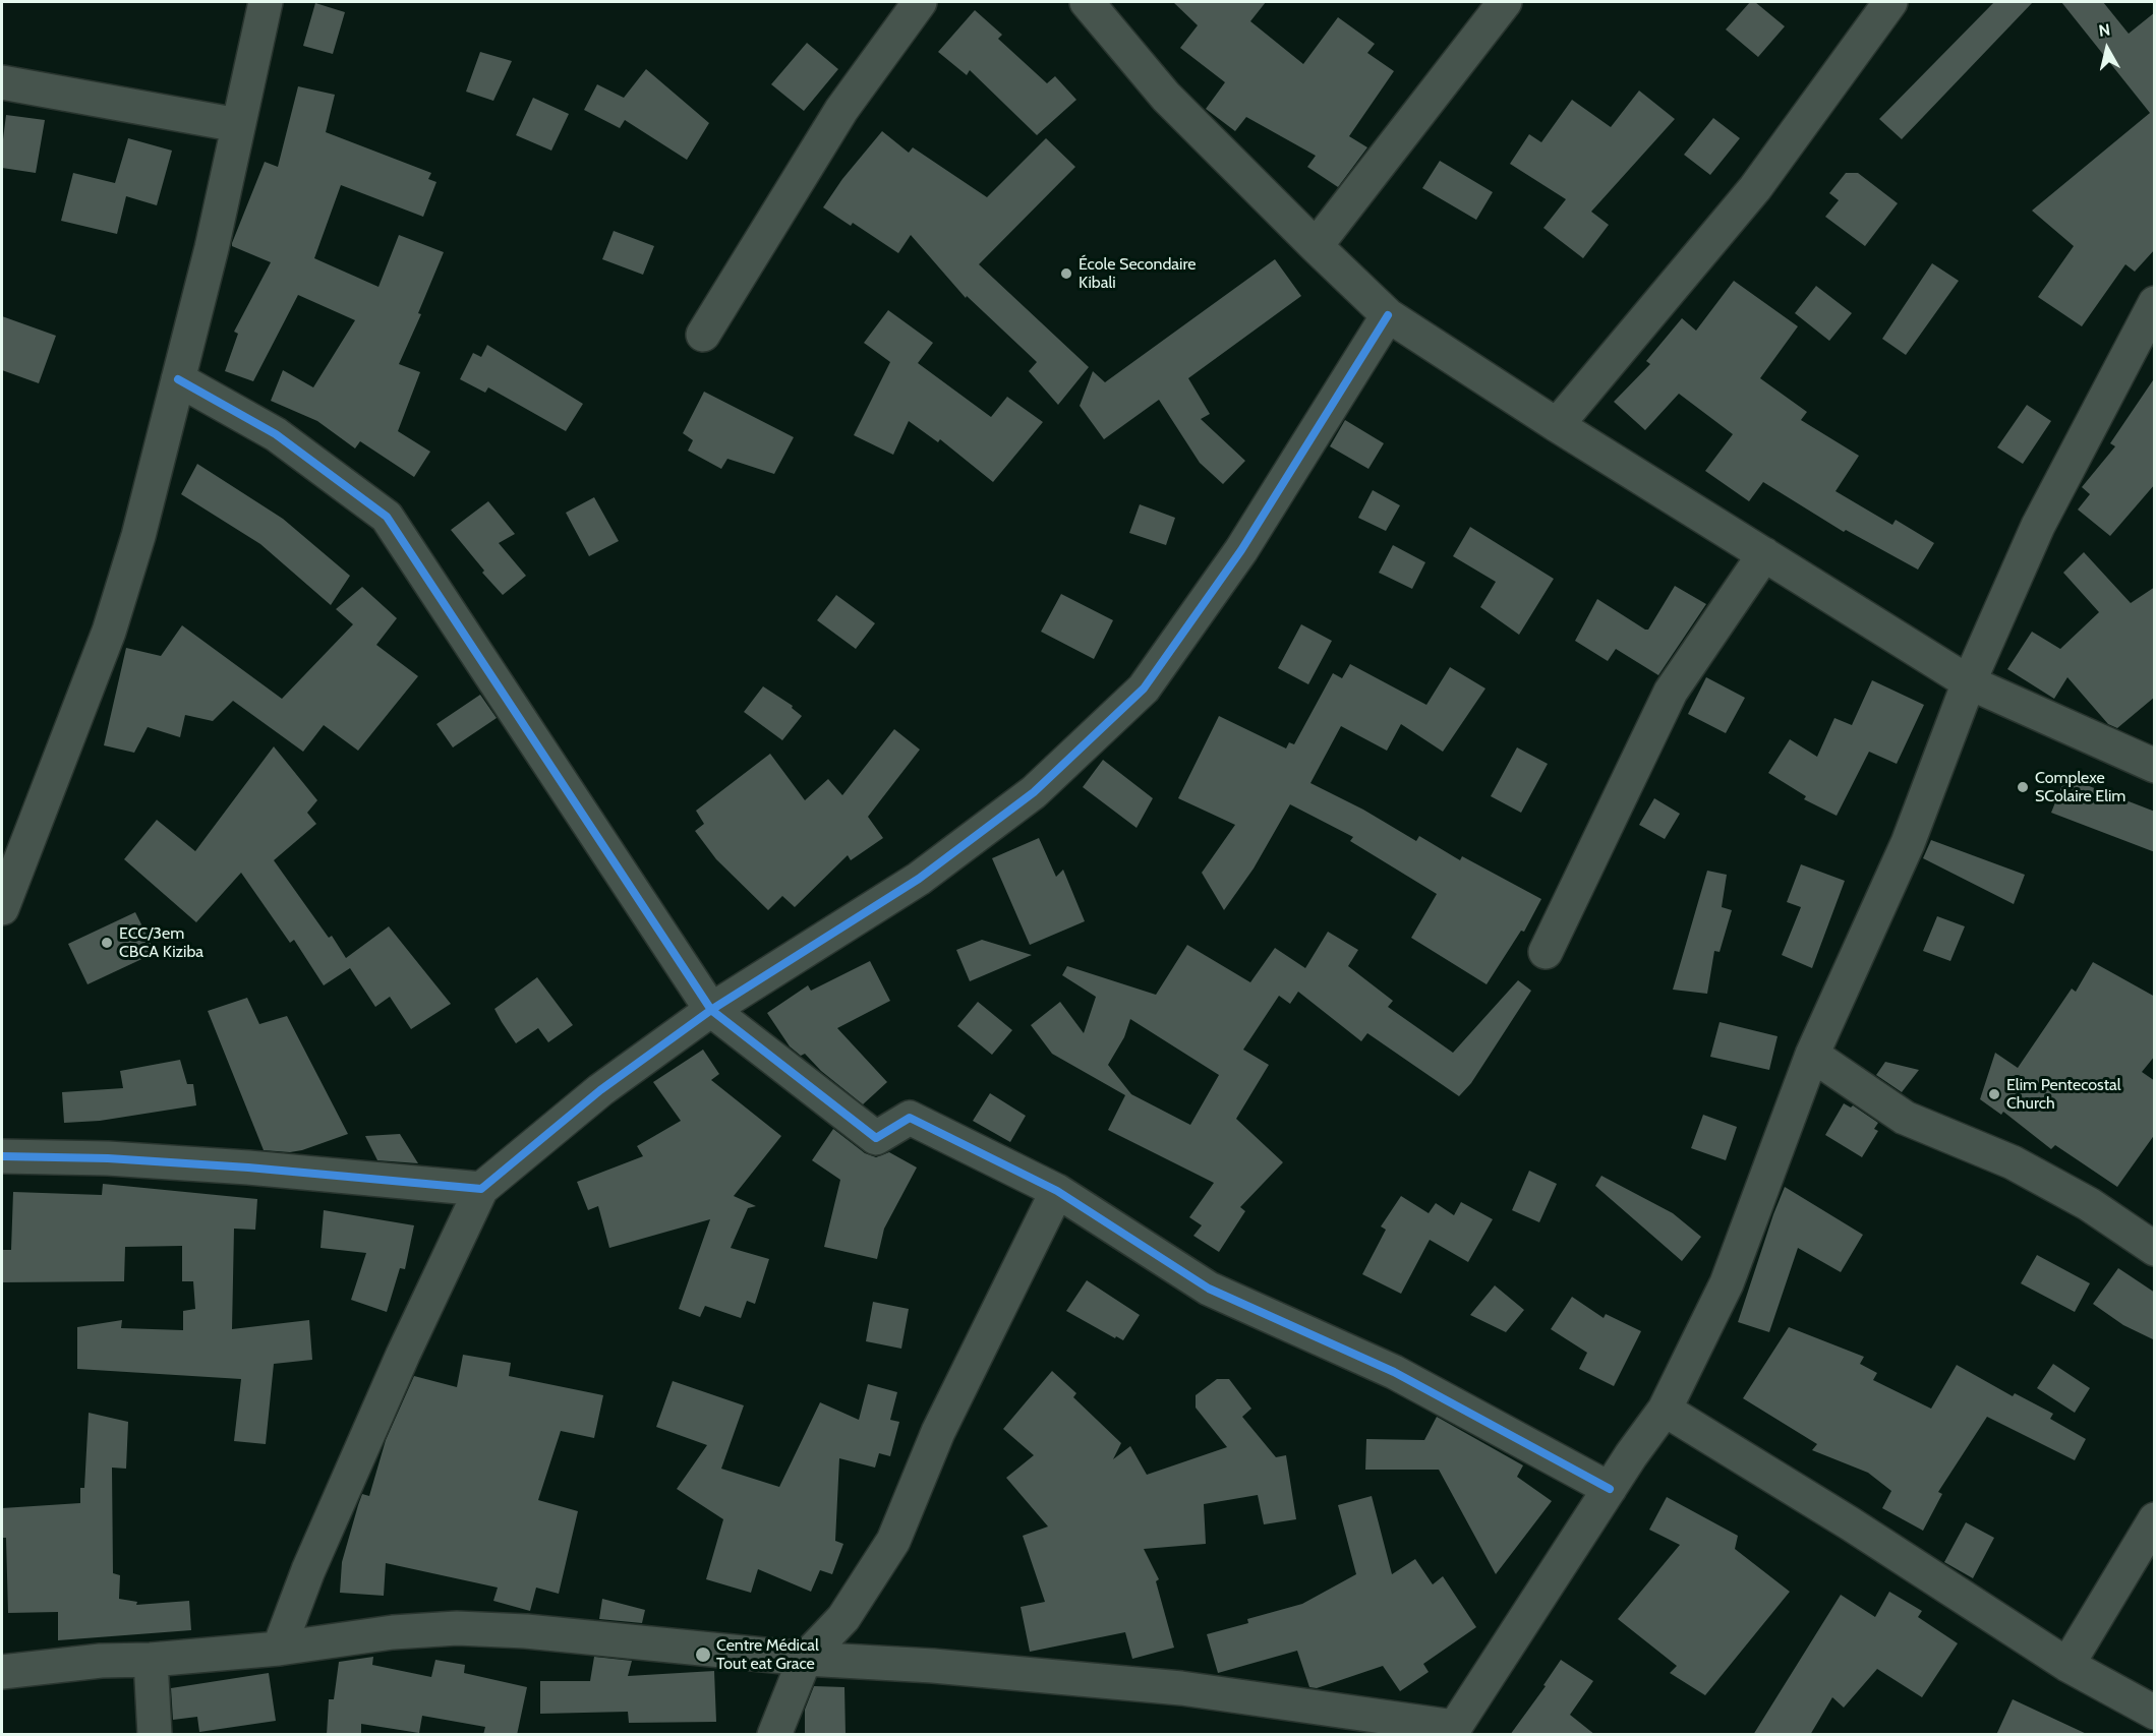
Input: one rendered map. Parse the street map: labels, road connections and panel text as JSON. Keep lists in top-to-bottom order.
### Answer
{
  "places": [
    "École Secondaire Kibali",
    "Complexe SColaire Elim",
    "ECC/3em CBCA Kiziba",
    "Elim Pentecostal Church",
    "Centre Médical Tout eat Grace"
  ],
  "north": "top"
}
